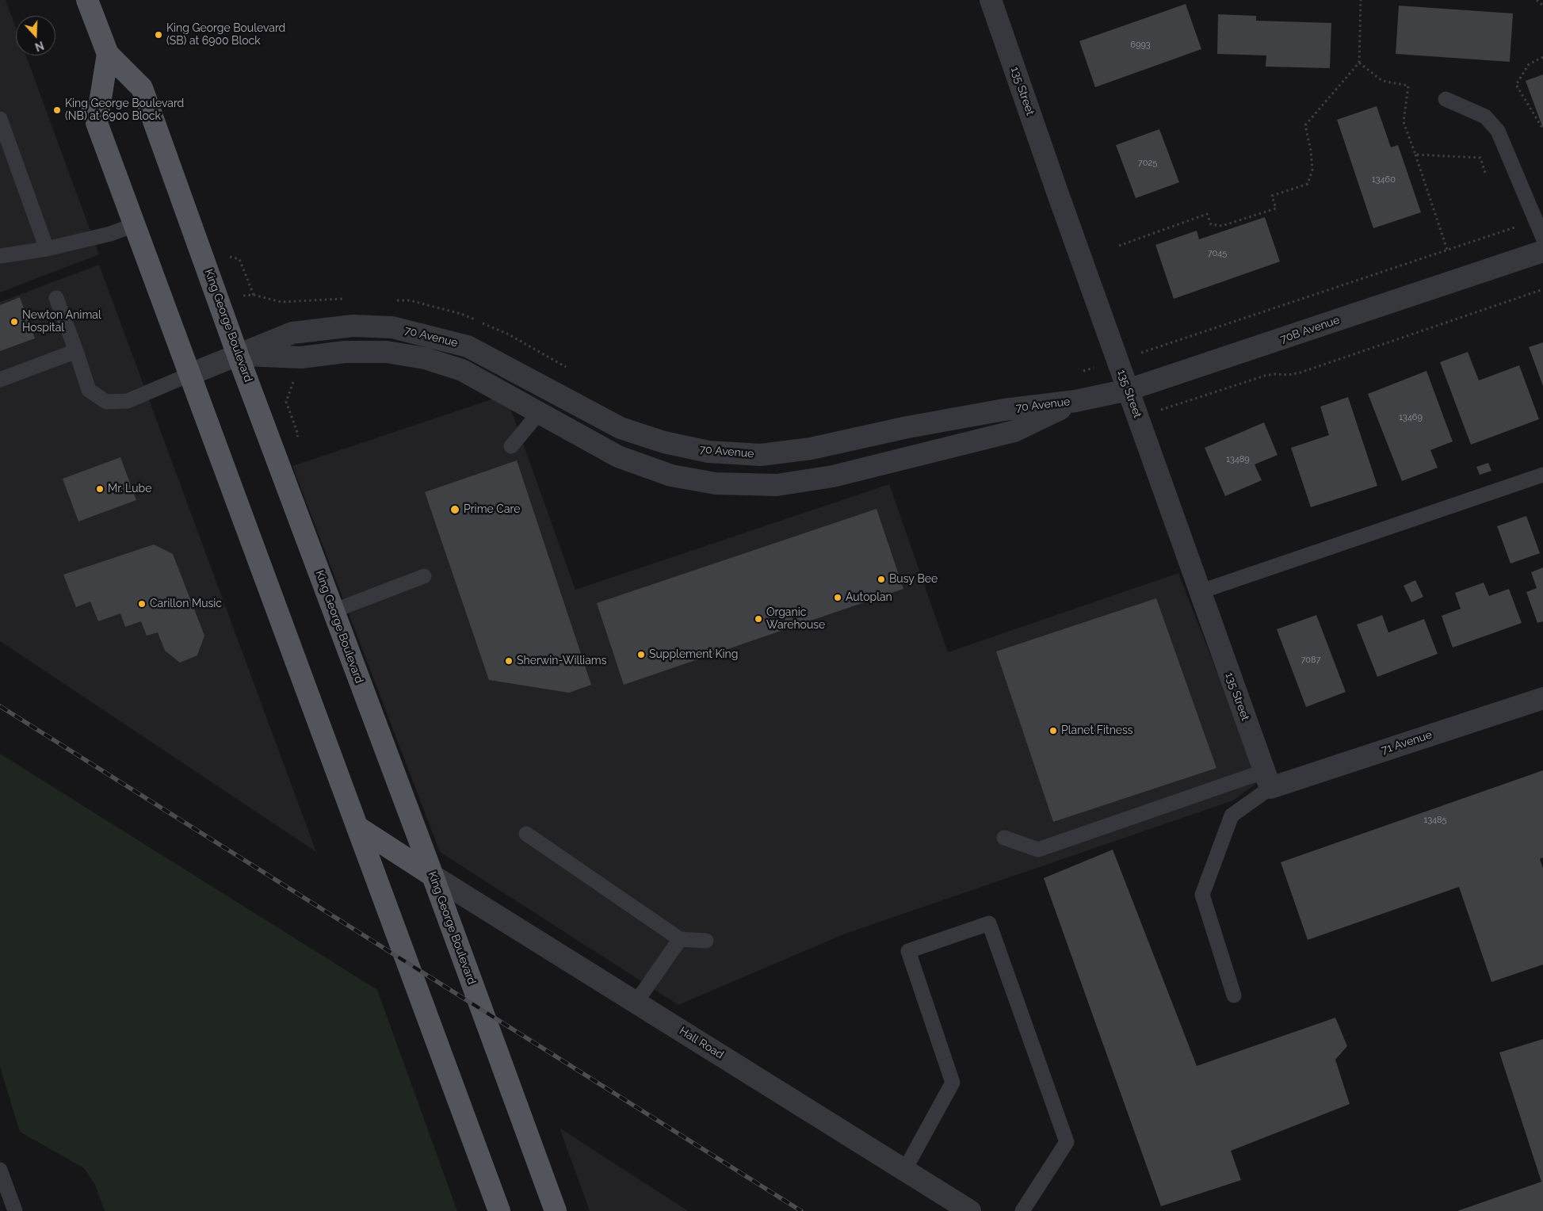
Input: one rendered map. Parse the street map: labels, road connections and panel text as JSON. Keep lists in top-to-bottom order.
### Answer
{
  "streets": {
    "main road": ["King George Boulevard"],
    "street": [
      "135 Street",
      "70B Avenue",
      "70 Avenue",
      "71 Avenue",
      "Hall Road"
    ]
  },
  "crossings": [
    ["135 Street", "70B Avenue"],
    ["135 Street", "71 Avenue"],
    ["King George Boulevard", "70 Avenue"],
    ["King George Boulevard", "Hall Road"],
    ["70B Avenue", "70 Avenue"]
  ],
  "places": [
    "King George Boulevard (SB) at 6900 Block",
    "King George Boulevard (NB) at 6900 Block",
    "Newton Animal Hospital",
    "Mr. Lube",
    "Prime Care",
    "Busy Bee",
    "Autoplan",
    "Carillon Music",
    "Organic Warehouse",
    "Supplement King",
    "Sherwin-Williams",
    "Planet Fitness"
  ],
  "house_numbers": [
    "6993",
    "7025",
    "13460",
    "7045",
    "13469",
    "13489",
    "7087",
    "13485"
  ],
  "north": "bottom"
}
